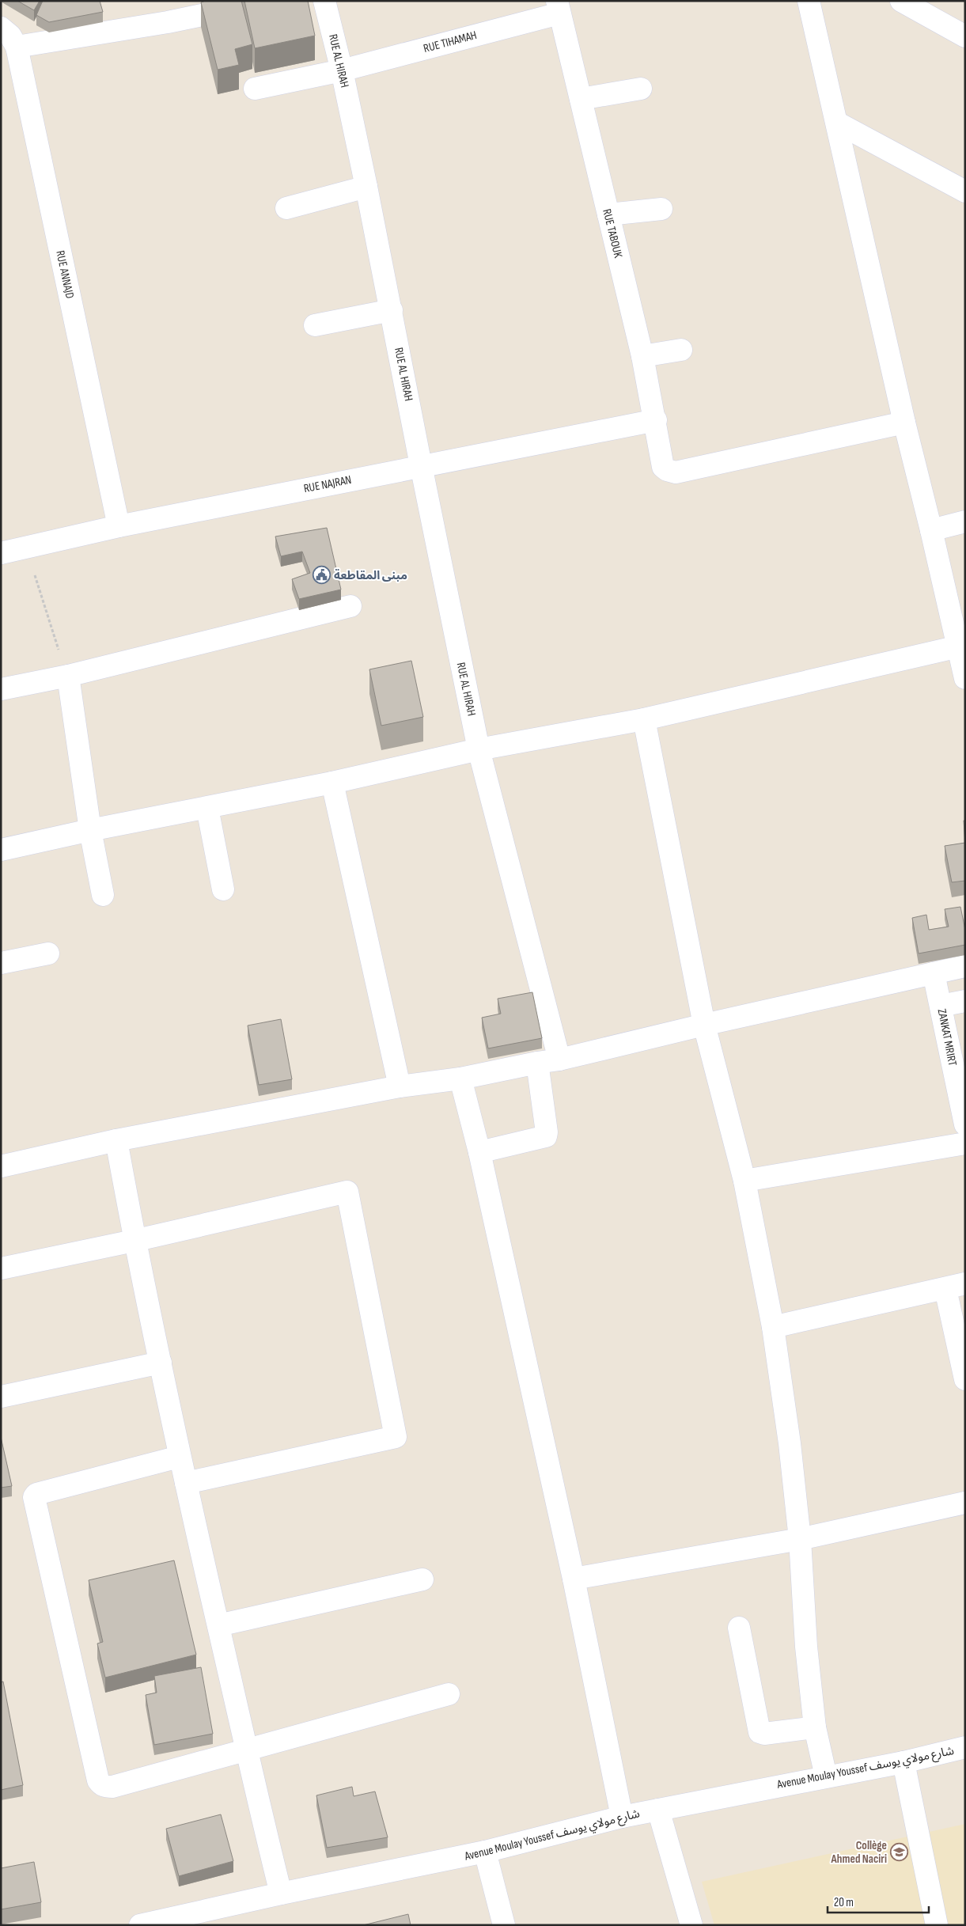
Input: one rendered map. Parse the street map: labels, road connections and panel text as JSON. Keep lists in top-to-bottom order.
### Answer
{
  "streets": {
    "street": [
      "RUE TIHAMAH",
      "RUE AL HIRAH",
      "RUE TABOUK",
      "RUE ANNAJD",
      "RUE NAJRAN",
      "ZANKAT MRIRT",
      "Avenue Moulay Youssef شارع مولاي يوسف"
    ]
  },
  "crossings": [
    ["RUE TIHAMAH", "RUE AL HIRAH"],
    ["RUE TIHAMAH", "RUE TABOUK"],
    ["RUE AL HIRAH", "RUE NAJRAN"],
    ["RUE TABOUK", "RUE NAJRAN"],
    ["RUE ANNAJD", "RUE NAJRAN"]
  ],
  "places": {
    "public building": ["مبنى المقاطعة"],
    "school or university": ["Collège Ahmed Naciri"]
  },
  "scale_bar": "20 m"
}
